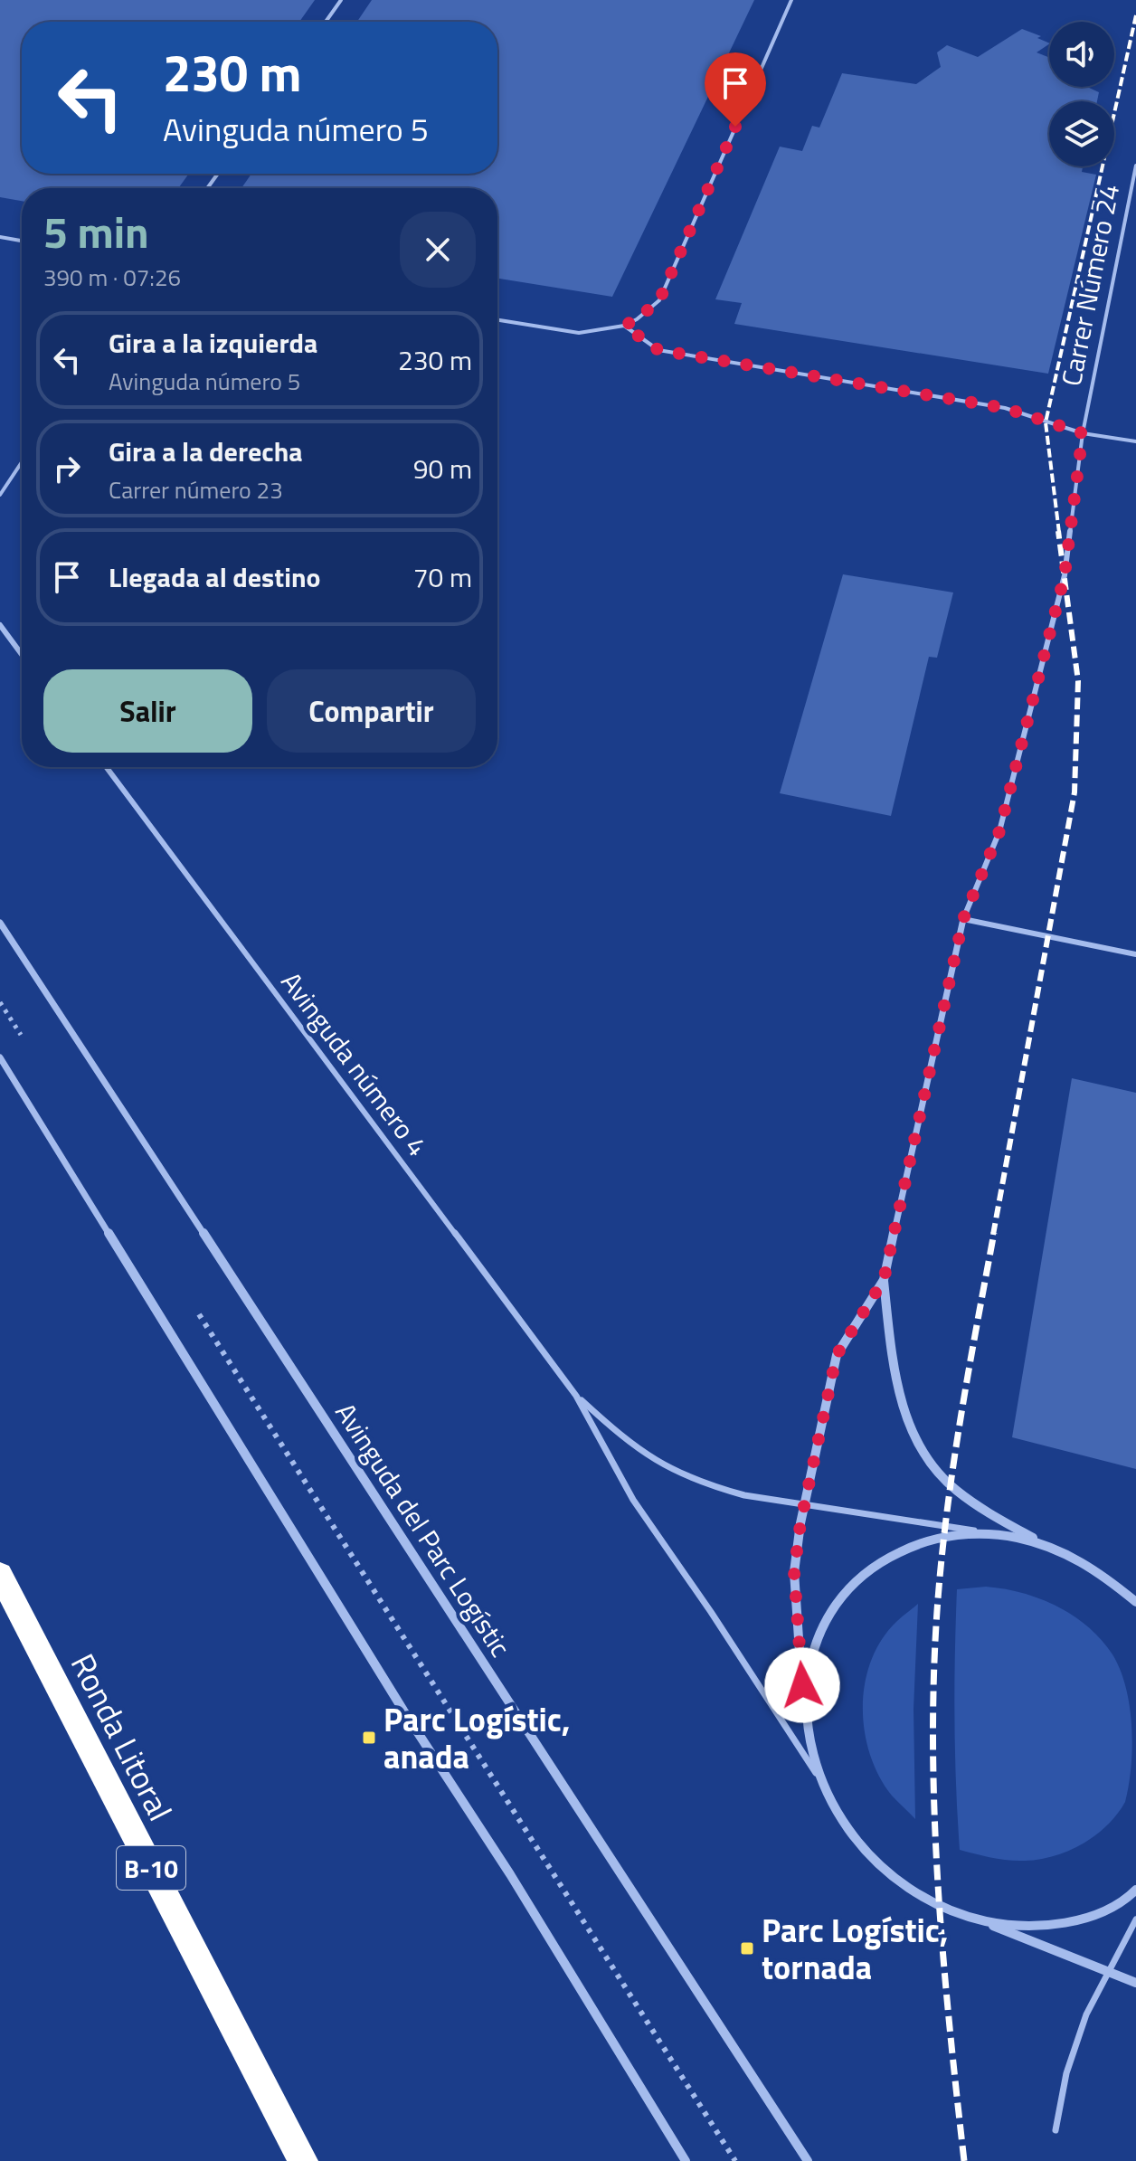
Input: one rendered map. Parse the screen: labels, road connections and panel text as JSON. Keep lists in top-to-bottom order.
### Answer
{
  "streets": {
    "highway": ["Ronda Litoral", "B-10"],
    "street": ["Carrer Número 24", "Avinguda del Parc Logístic"],
    "lane": ["Avinguda número 4"]
  },
  "crossings": [
    ["Carrer Número 24", "Avinguda número 4"]
  ],
  "places": {
    "transit": ["Parc Logístic, anada", "Parc Logístic, tornada"]
  },
  "page": {
    "turn": ["230 m", "Avinguda número 5"],
    "heading": ["5 min", "390 m · 07:26"],
    "list": [
      {
        "name": "Gira a la izquierda",
        "note": "Avinguda número 5",
        "value": "230 m"
      },
      {
        "name": "Gira a la derecha",
        "note": "Carrer número 23",
        "value": "90 m"
      },
      {
        "name": "Llegada al destino",
        "value": "70 m"
      }
    ],
    "buttons": ["Salir", "Compartir"]
  }
}
